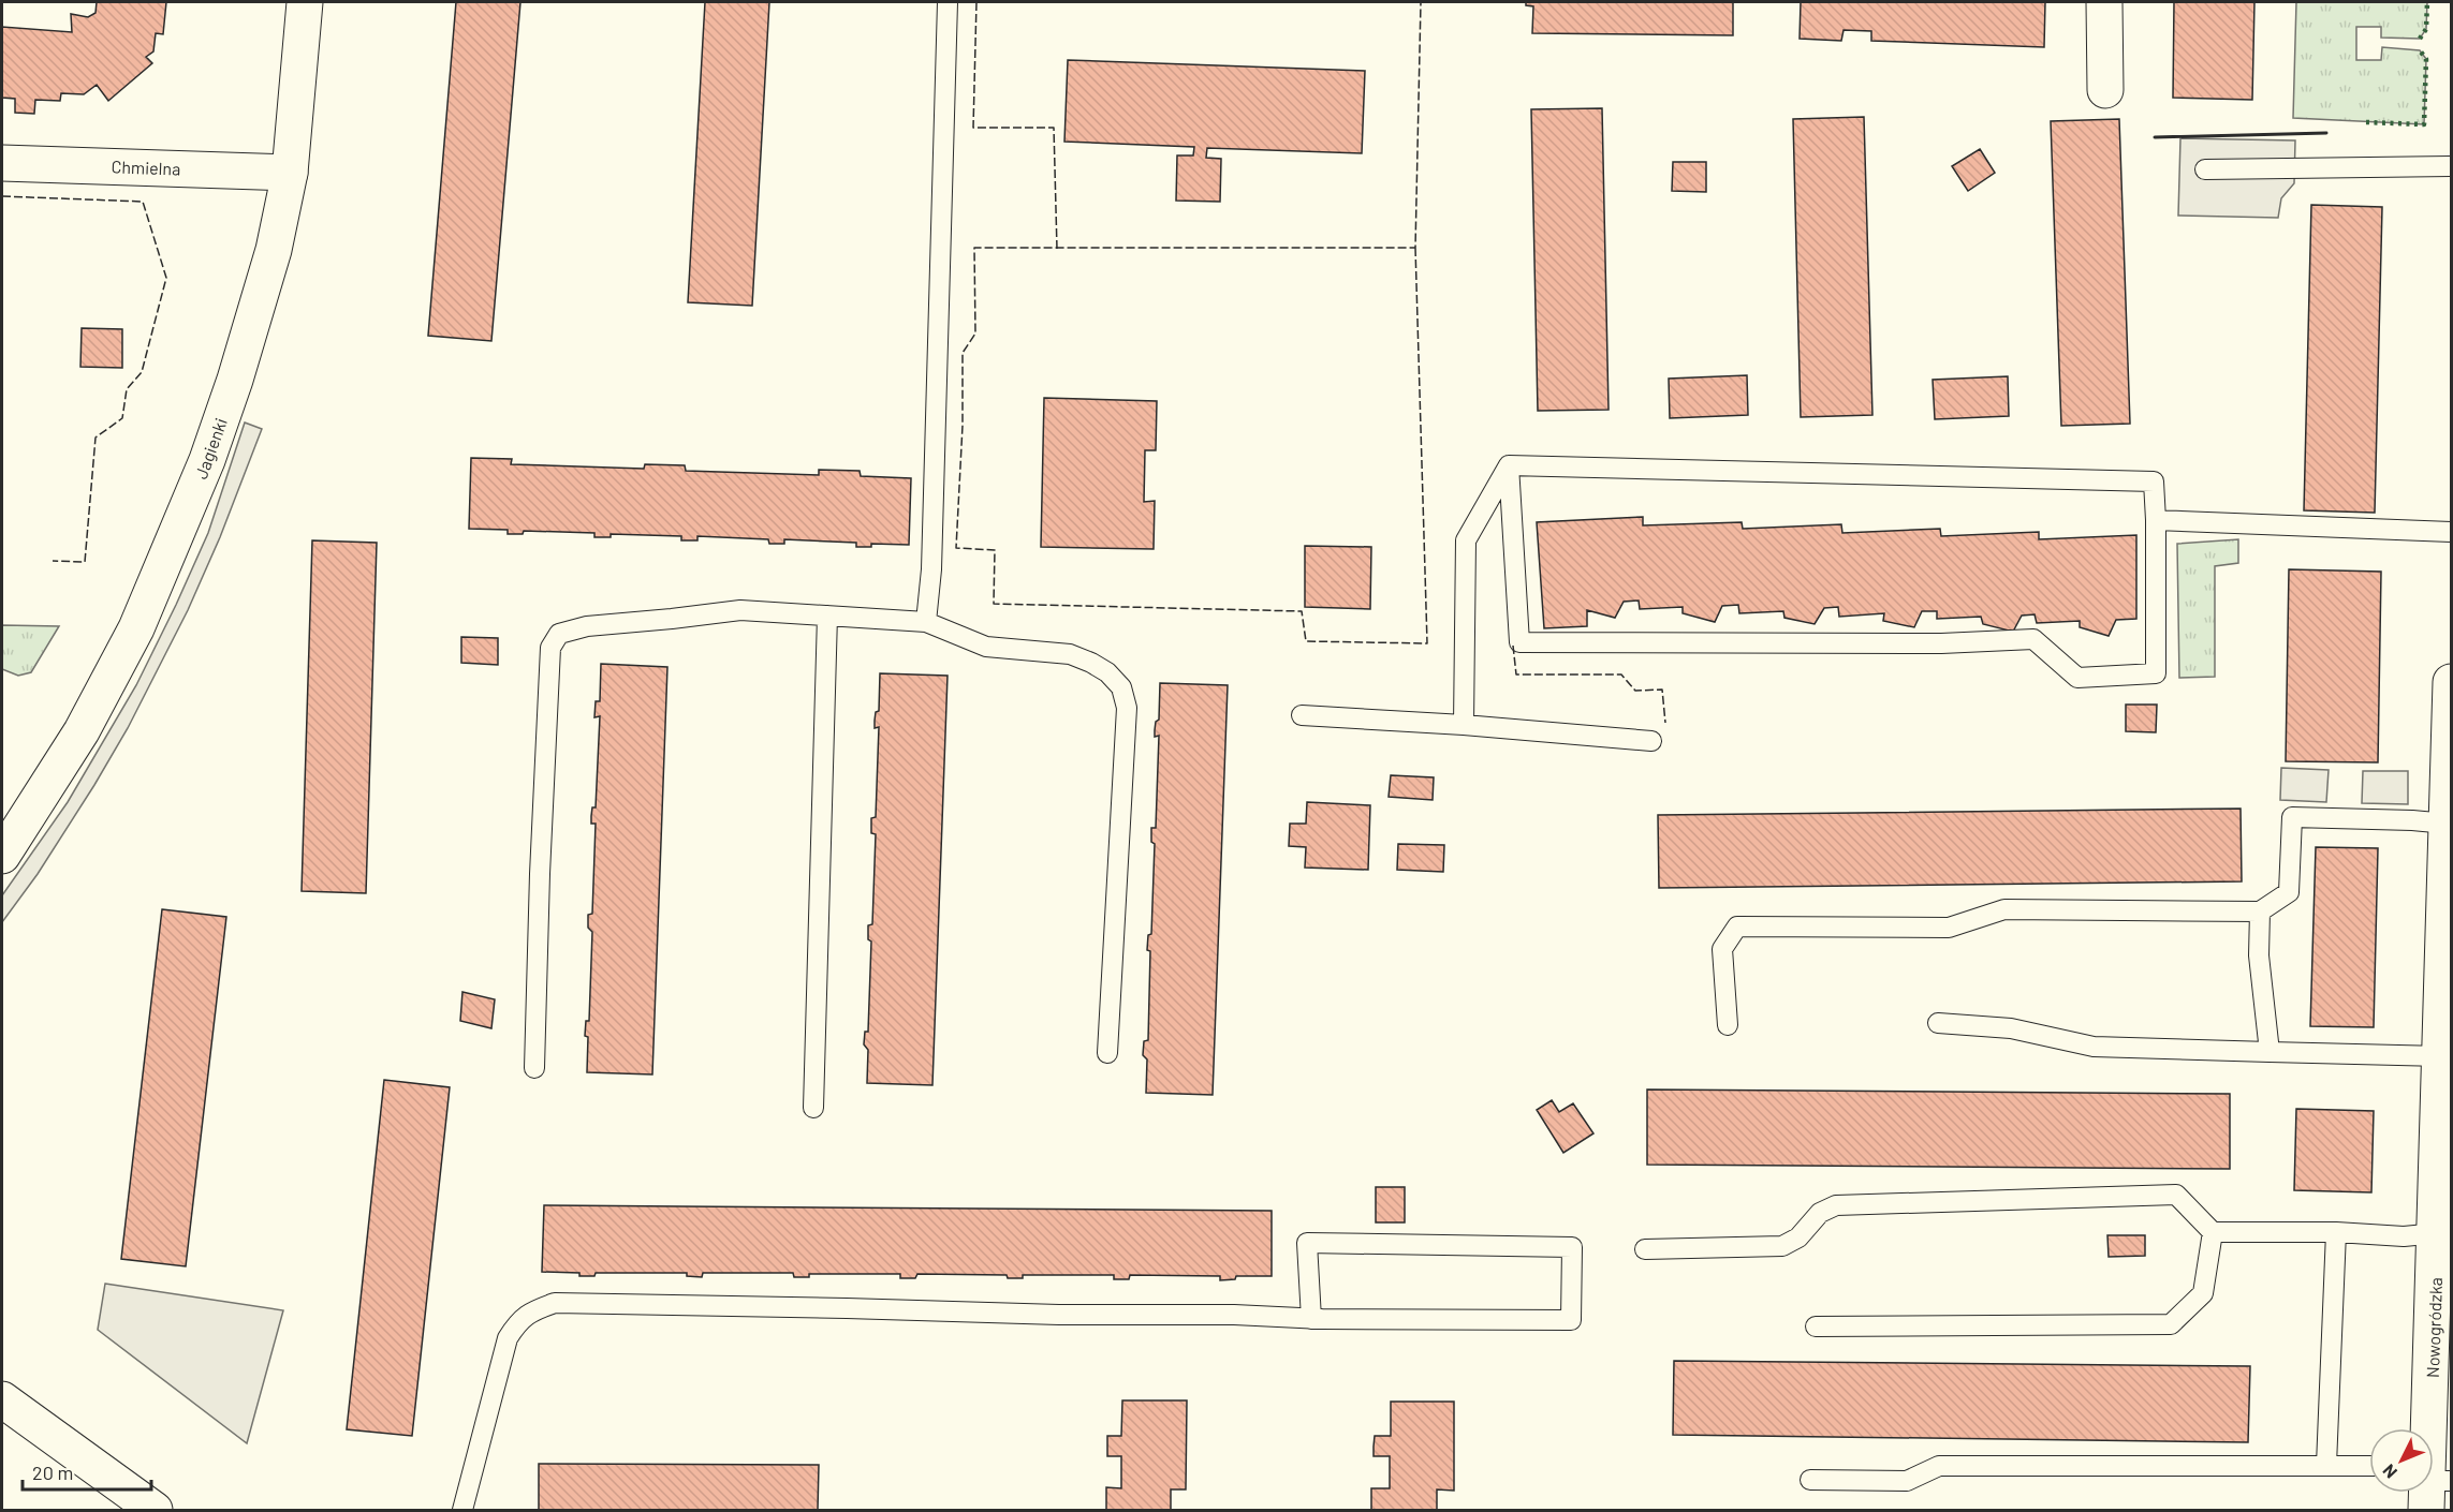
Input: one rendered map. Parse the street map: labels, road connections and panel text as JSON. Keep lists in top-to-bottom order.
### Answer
{
  "streets": {
    "street": ["Chmielna", "Jagienki", "Nowogródzka"]
  },
  "crossings": [
    ["Chmielna", "Jagienki"]
  ],
  "scale_bar": "20 m",
  "north": "bottom left"
}
